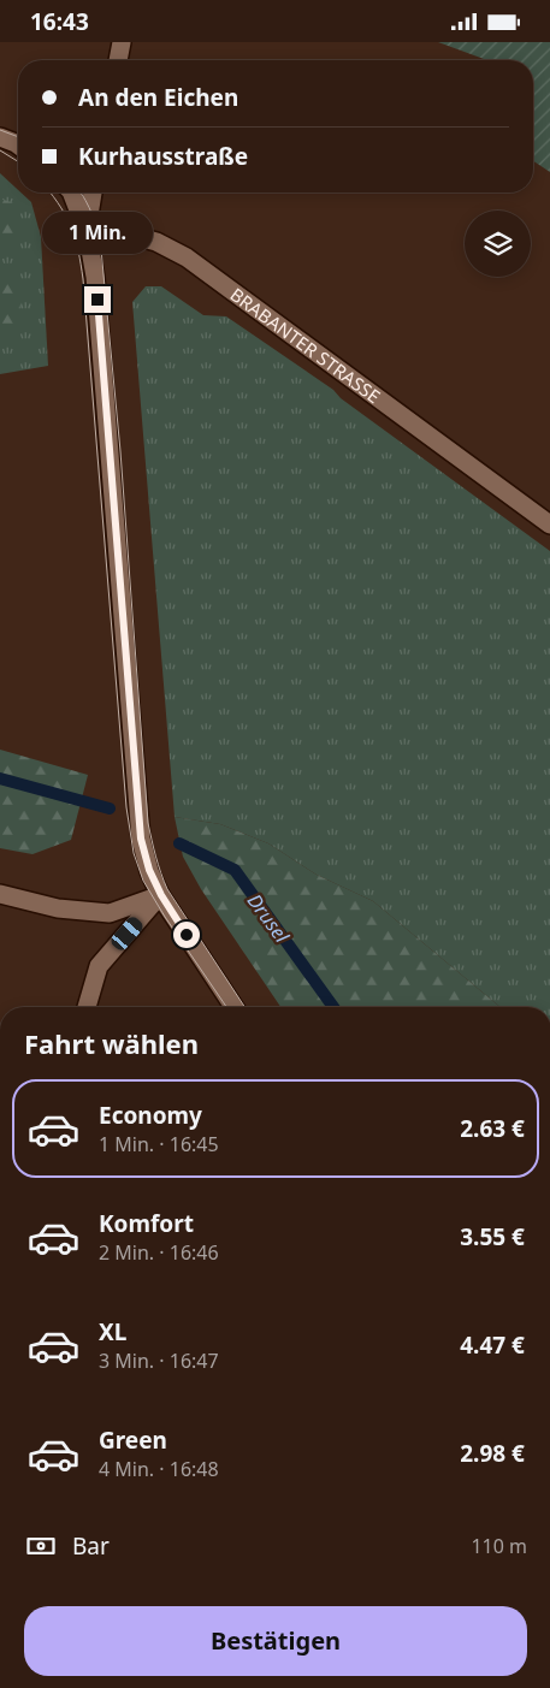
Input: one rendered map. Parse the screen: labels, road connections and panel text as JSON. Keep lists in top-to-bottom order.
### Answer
{
  "streets": {
    "street": ["BRABANTER STRASSE"]
  },
  "water": ["Drusel"],
  "page": {
    "status": "16:43",
    "banner": ["An den Eichen", "Kurhausstraße"],
    "bubble": "1 Min.",
    "heading": "Fahrt wählen",
    "list": [
      {
        "name": "Economy",
        "note": "1 Min. · 16:45",
        "value": "2.63 €"
      },
      {
        "name": "Komfort",
        "note": "2 Min. · 16:46",
        "value": "3.55 €"
      },
      {
        "name": "XL",
        "note": "3 Min. · 16:47",
        "value": "4.47 €"
      },
      {
        "name": "Green",
        "note": "4 Min. · 16:48",
        "value": "2.98 €"
      }
    ],
    "pay": ["Bar", "110 m"],
    "buttons": "Bestätigen"
  }
}
